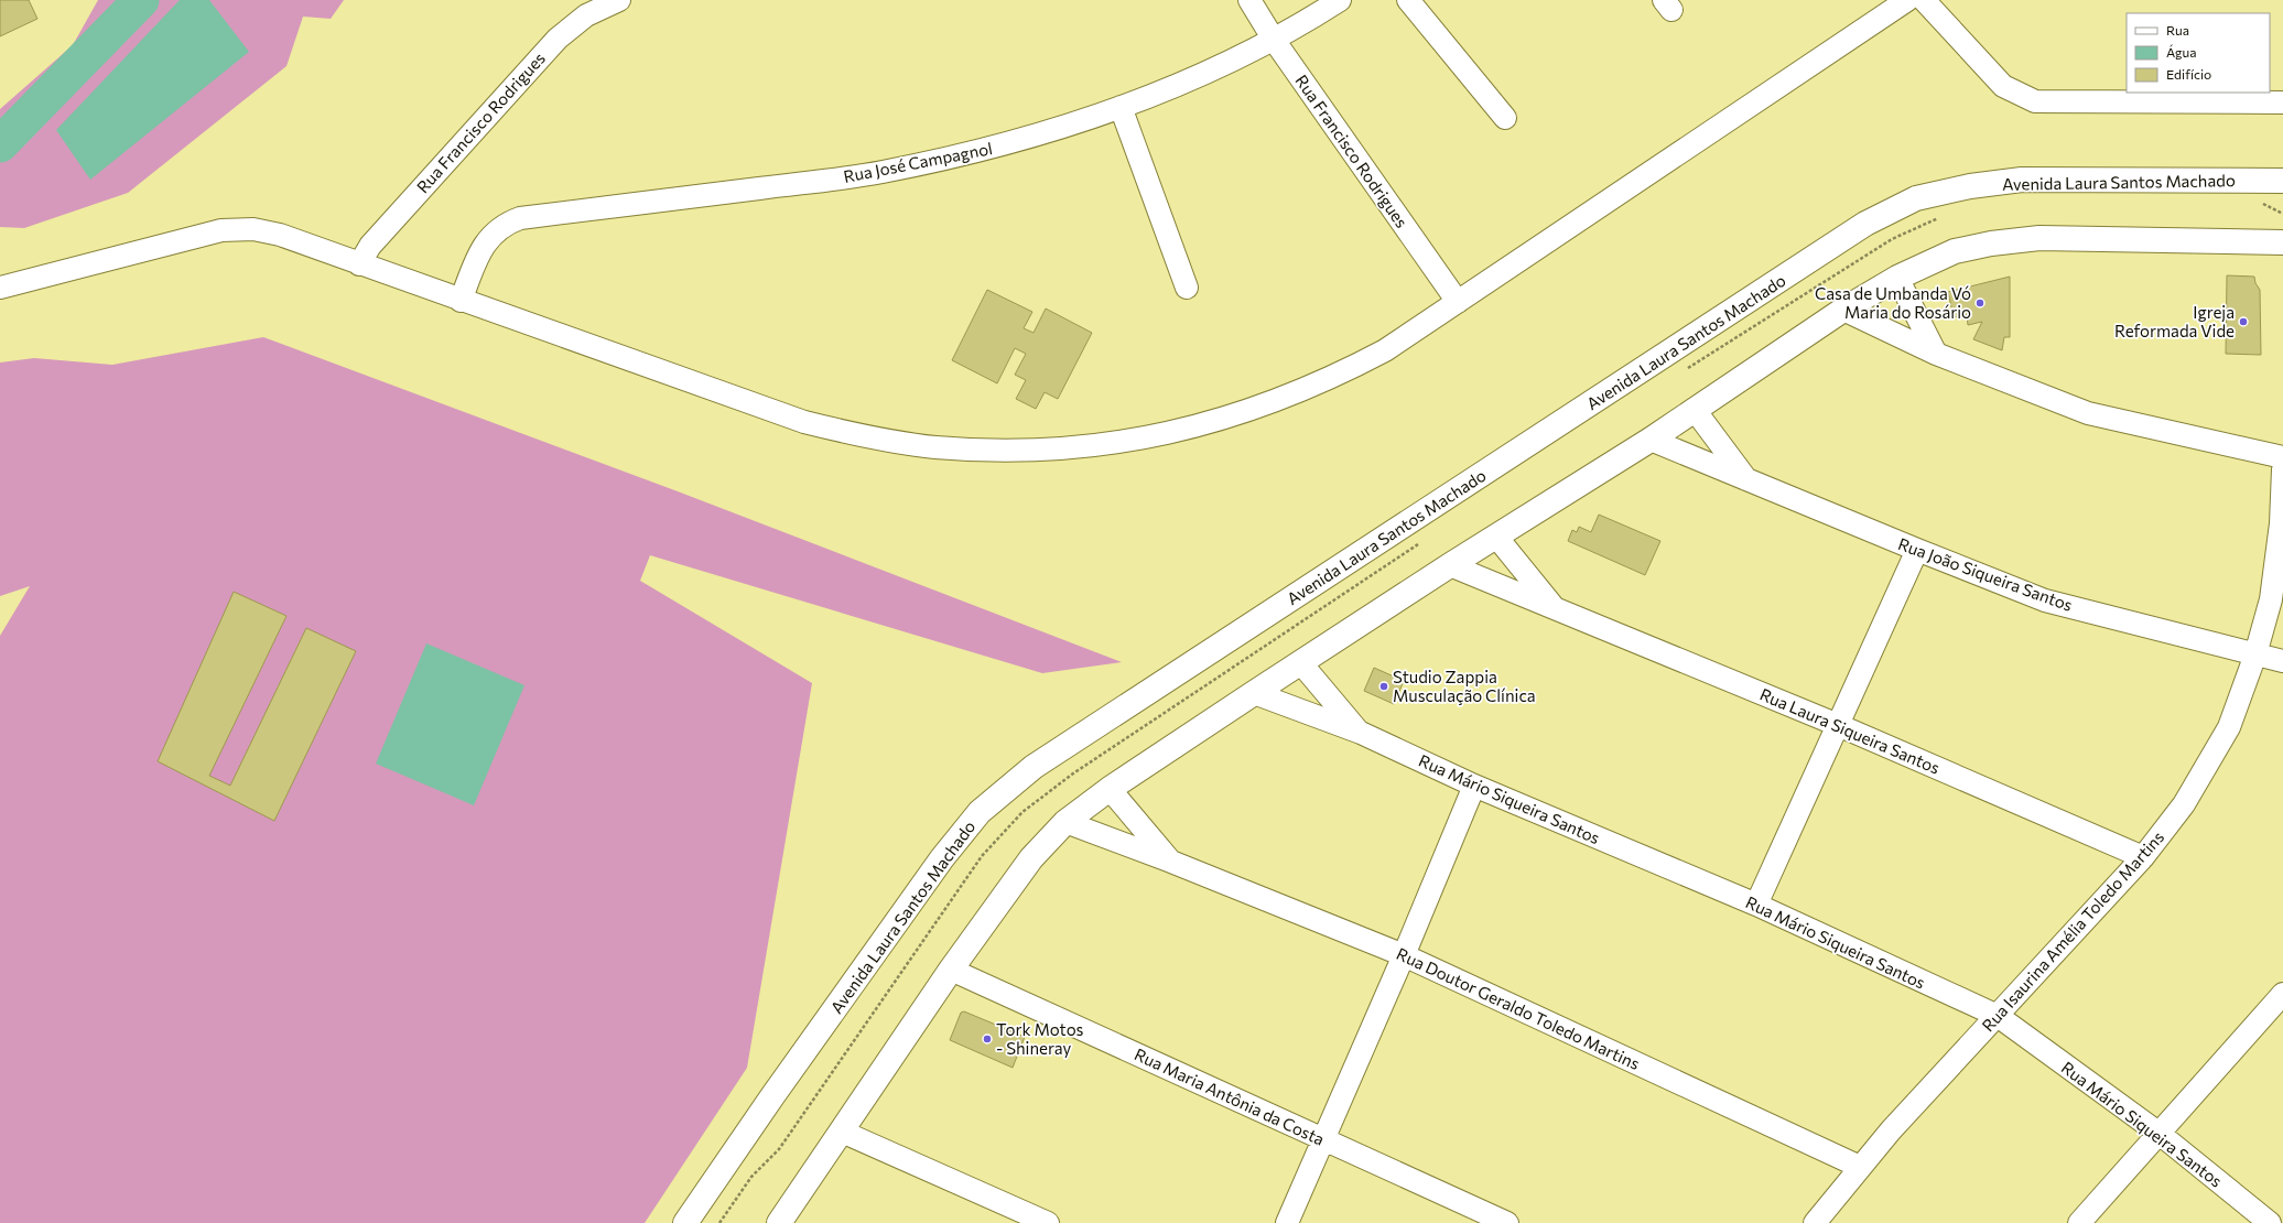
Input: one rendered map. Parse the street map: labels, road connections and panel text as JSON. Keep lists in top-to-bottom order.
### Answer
{
  "streets": {
    "main road": ["Avenida Laura Santos Machado"],
    "street": [
      "Rua Francisco Rodrigues",
      "Rua José Campagnol",
      "Rua João Siqueira Santos",
      "Rua Laura Siqueira Santos",
      "Rua Mário Siqueira Santos",
      "Rua Isaurina Amélia Toledo Martins",
      "Rua Doutor Geraldo Toledo Martins",
      "Rua Maria Antônia da Costa"
    ]
  },
  "crossings": [
    ["Rua Francisco Rodrigues", "Rua José Campagnol"],
    ["Rua João Siqueira Santos", "Rua Isaurina Amélia Toledo Martins"],
    ["Rua Laura Siqueira Santos", "Rua Isaurina Amélia Toledo Martins"],
    ["Rua Mário Siqueira Santos", "Rua Isaurina Amélia Toledo Martins"],
    ["Rua Isaurina Amélia Toledo Martins", "Rua Doutor Geraldo Toledo Martins"]
  ],
  "places": [
    "Casa de Umbanda Vó Maria do Rosário",
    "Igreja Reformada Vide",
    "Studio Zappia Musculação Clínica",
    "Tork Motos - Shineray"
  ],
  "legend": ["Rua", "Água", "Edifício"]
}
